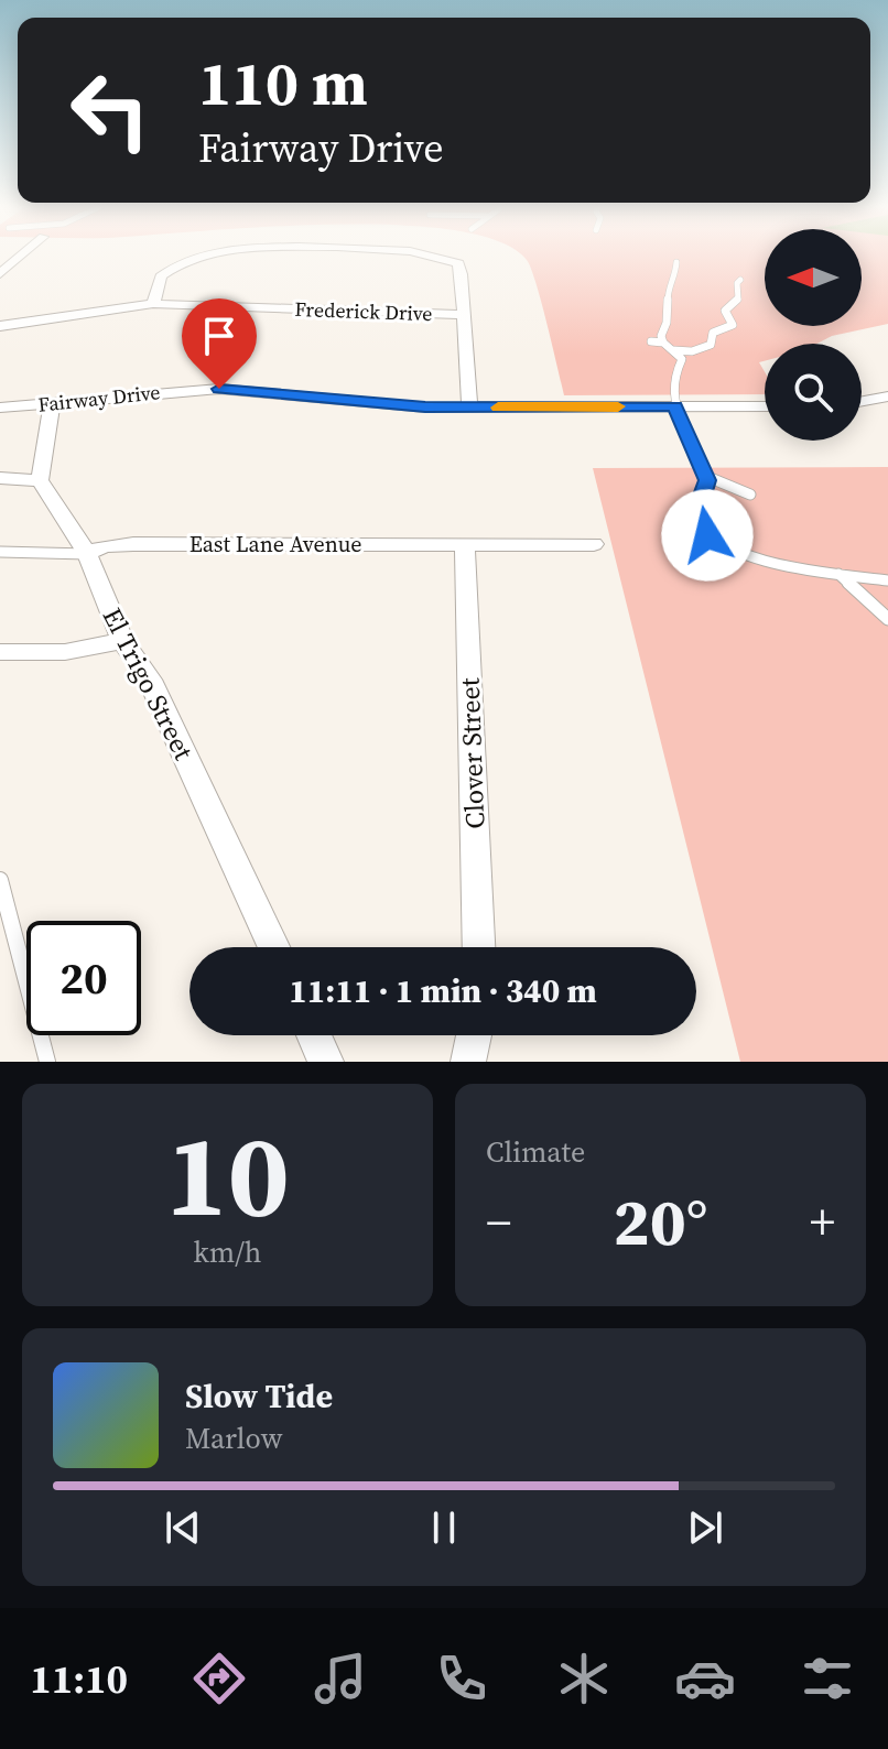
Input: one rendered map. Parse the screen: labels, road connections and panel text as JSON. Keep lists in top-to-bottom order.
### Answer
{
  "streets": {
    "street": [
      "Frederick Drive",
      "Fairway Drive",
      "East Lane Avenue",
      "El Trigo Street",
      "Clover Street"
    ]
  },
  "crossings": [
    ["East Lane Avenue", "El Trigo Street"],
    ["East Lane Avenue", "Clover Street"]
  ],
  "north": "left",
  "page": {
    "turn": ["110 m", "Fairway Drive"],
    "limit": "20",
    "trip": "11:11 · 1 min · 340 m",
    "tile": [
      ["10", "km/h"],
      "Climate"
    ],
    "heat": ["−", "20°", "+"],
    "song": ["Slow Tide", "Marlow"],
    "tabs": "11:10"
  }
}
